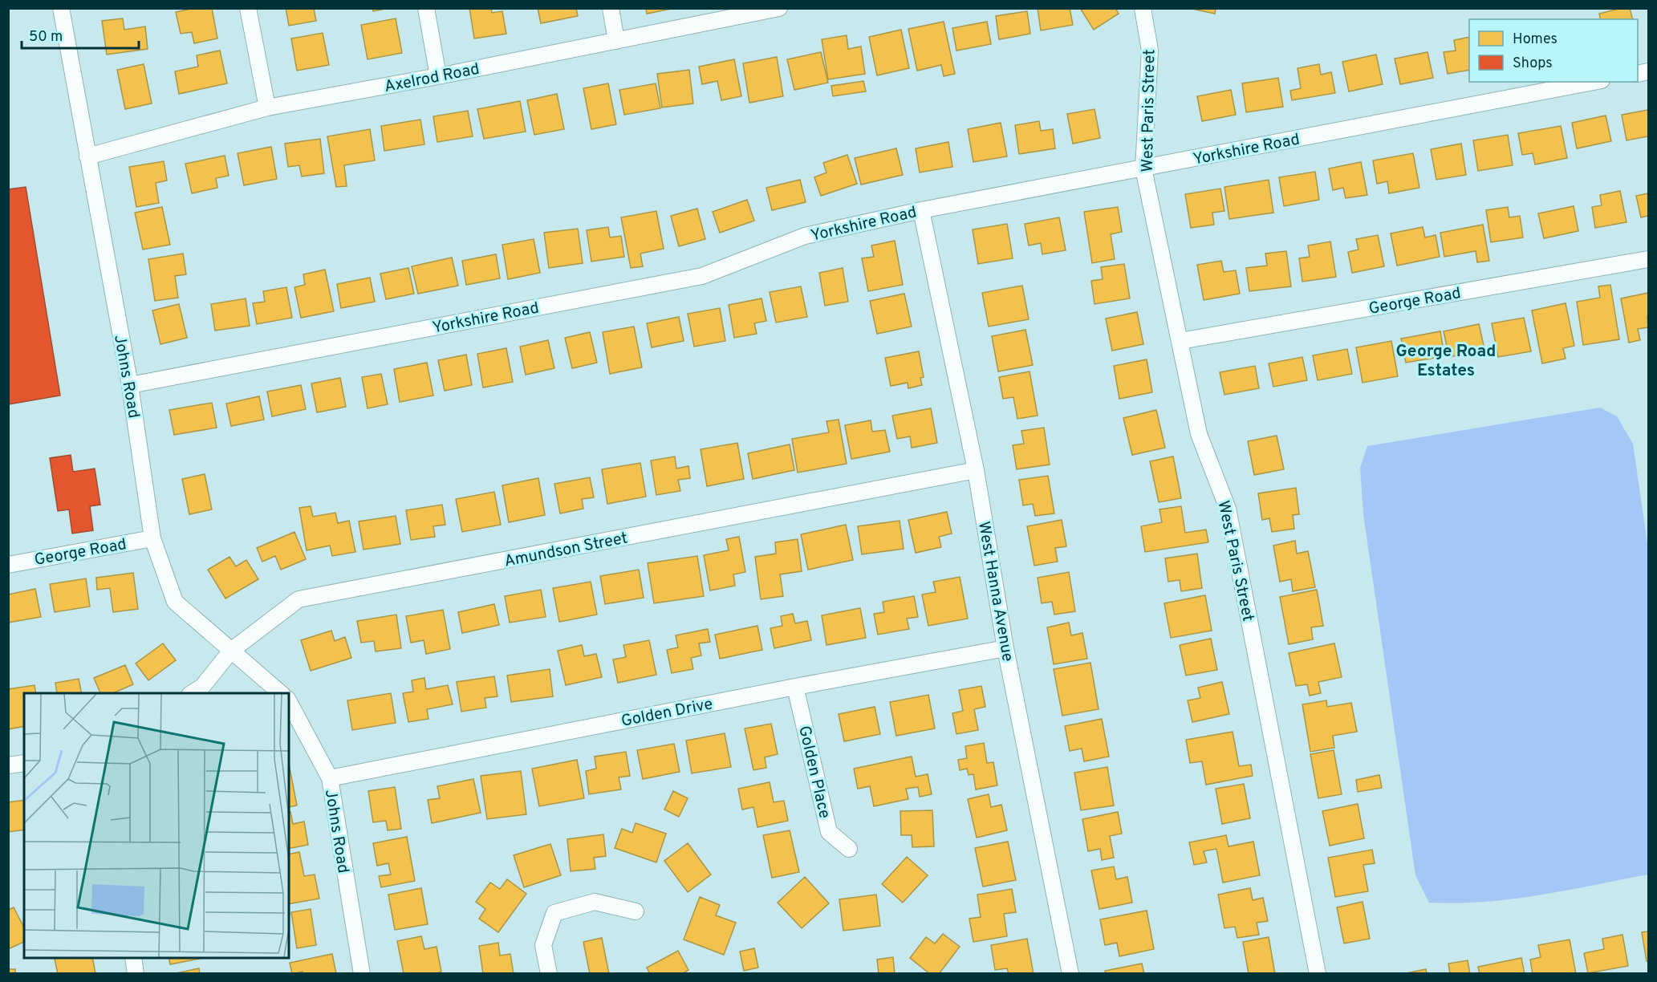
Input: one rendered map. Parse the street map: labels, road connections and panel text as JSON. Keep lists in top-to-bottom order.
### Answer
{
  "streets": {
    "street": [
      "Axelrod Road",
      "West Paris Street",
      "Yorkshire Road",
      "George Road",
      "Johns Road",
      "Amundson Street",
      "West Hanna Avenue",
      "Golden Drive",
      "Golden Place"
    ]
  },
  "crossings": [
    ["Axelrod Road", "Johns Road"],
    ["West Paris Street", "Yorkshire Road"],
    ["West Paris Street", "George Road"],
    ["Yorkshire Road", "Johns Road"],
    ["Yorkshire Road", "West Hanna Avenue"],
    ["George Road", "Johns Road"],
    ["Johns Road", "Amundson Street"],
    ["Johns Road", "Golden Drive"],
    ["Amundson Street", "West Hanna Avenue"],
    ["West Hanna Avenue", "Golden Drive"],
    ["Golden Drive", "Golden Place"]
  ],
  "districts": ["George Road Estates"],
  "legend": ["Homes", "Shops"],
  "scale_bar": "50 m"
}
